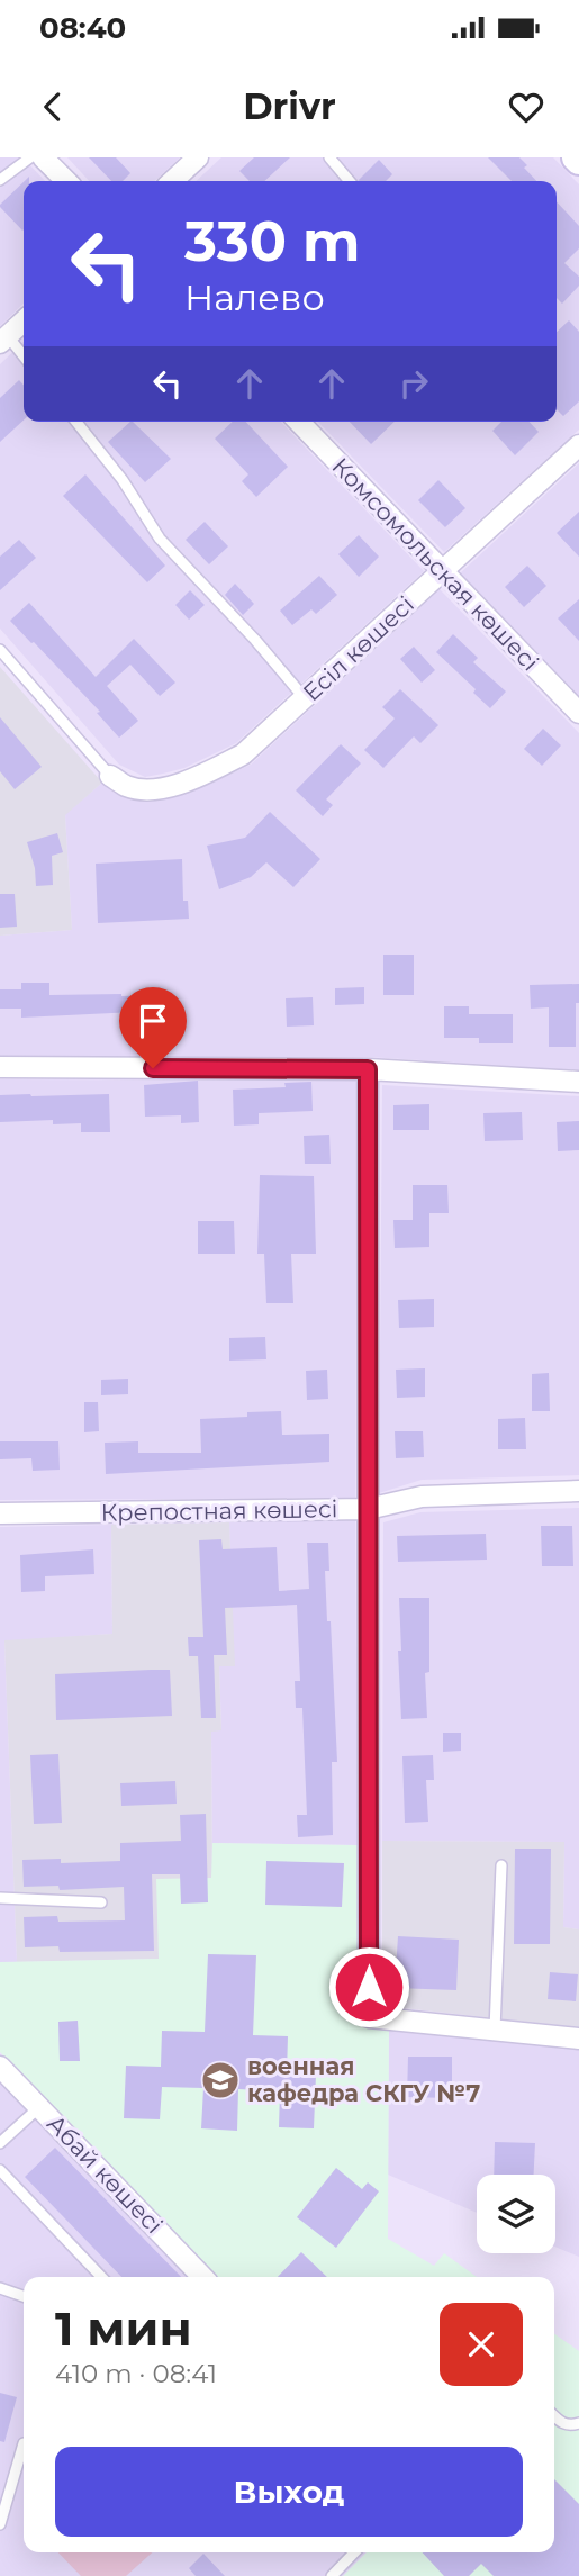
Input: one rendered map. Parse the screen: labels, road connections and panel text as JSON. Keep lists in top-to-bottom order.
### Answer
{
  "streets": {
    "street": [
      "Комсомольская көшесі",
      "Есіл көшесі",
      "Крепостная көшесі",
      "Абай көшесі"
    ]
  },
  "crossings": [
    ["Комсомольская көшесі", "Есіл көшесі"]
  ],
  "places": {
    "school or university": ["военная кафедра СКГУ №7"]
  },
  "page": {
    "status": "08:40",
    "header": "Drivr",
    "turn": ["330 m", "Налево"],
    "heading": ["1 мин", "410 m · 08:41"],
    "buttons": "Выход"
  }
}
